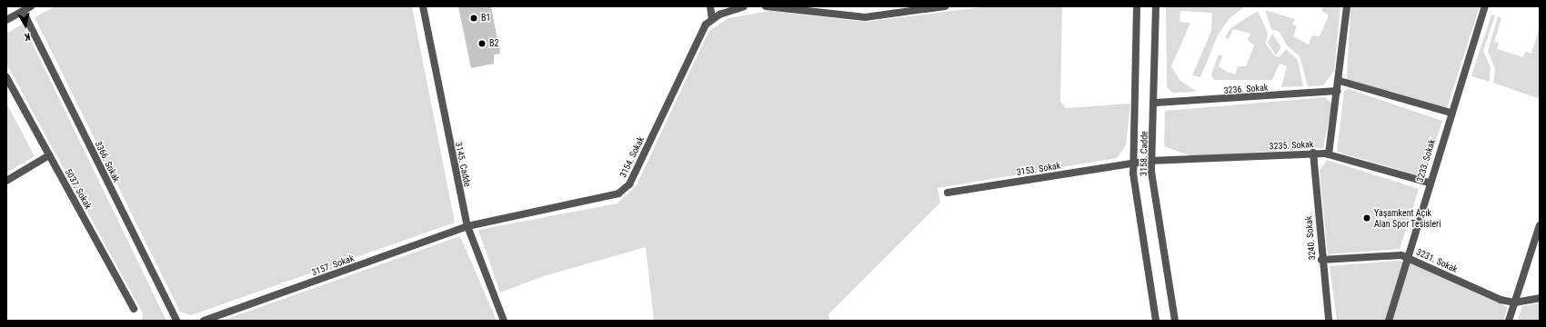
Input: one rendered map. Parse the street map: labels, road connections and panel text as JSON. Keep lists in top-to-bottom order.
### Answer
{
  "streets": {
    "street": [
      "3236. Sokak",
      "3235. Sokak",
      "3158. Cadde",
      "3154. Sokak",
      "3233. Sokak",
      "3366. Sokak",
      "3145. Cadde",
      "3153. Sokak",
      "5037. Sokak",
      "3240. Sokak",
      "3231. Sokak",
      "3157. Sokak"
    ]
  },
  "crossings": [
    ["3236. Sokak", "3158. Cadde"],
    ["3235. Sokak", "3158. Cadde"],
    ["3235. Sokak", "3233. Sokak"],
    ["3235. Sokak", "3153. Sokak"],
    ["3235. Sokak", "3240. Sokak"],
    ["3158. Cadde", "3153. Sokak"],
    ["3154. Sokak", "3145. Cadde"],
    ["3154. Sokak", "3157. Sokak"],
    ["3233. Sokak", "3231. Sokak"],
    ["3145. Cadde", "3157. Sokak"],
    ["3240. Sokak", "3231. Sokak"]
  ],
  "places": ["B1", "B2", "Yaşamkent Açık Alan Spor Tesisleri"],
  "north": "bottom"
}
